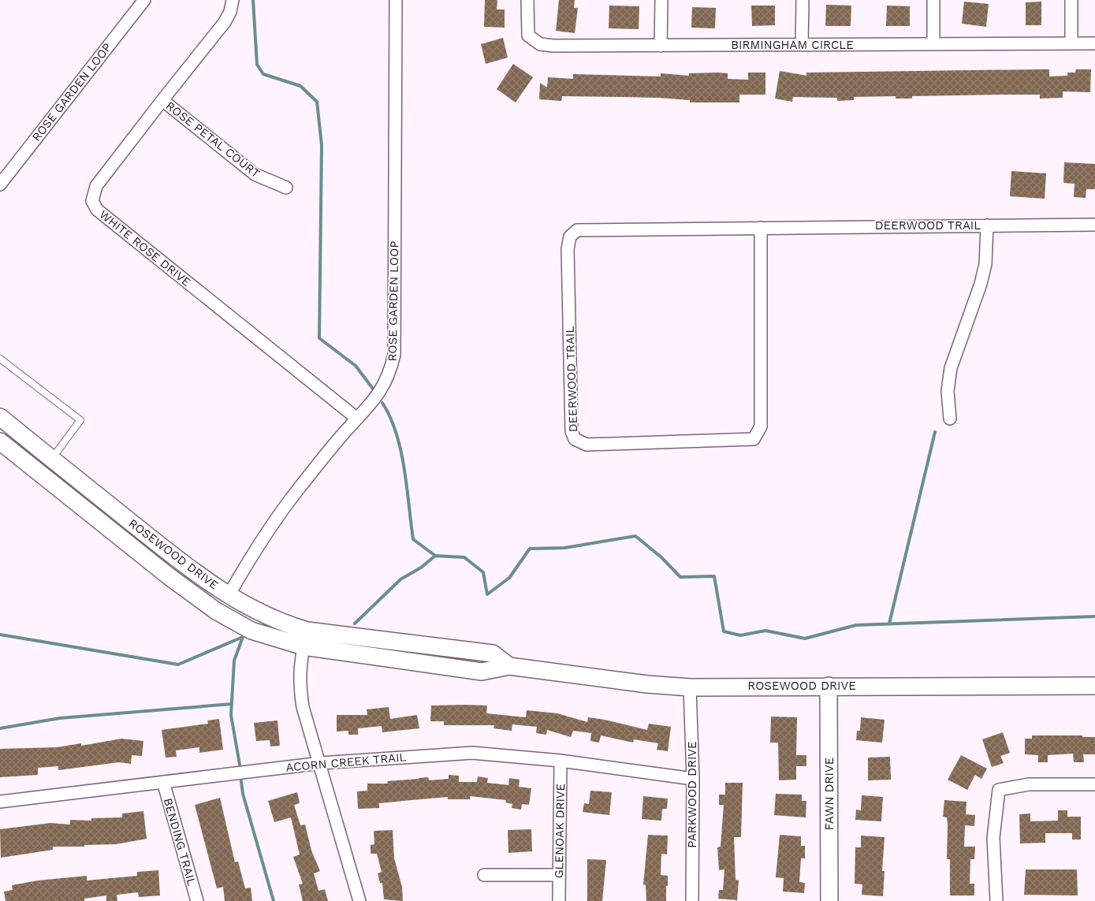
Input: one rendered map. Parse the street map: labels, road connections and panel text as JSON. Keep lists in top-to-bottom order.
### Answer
{
  "streets": {
    "main road": ["ROSEWOOD DRIVE", "FAWN DRIVE"],
    "street": [
      "BIRMINGHAM CIRCLE",
      "ROSE GARDEN LOOP",
      "ROSE PETAL COURT",
      "DEERWOOD TRAIL",
      "WHITE ROSE DRIVE",
      "ACORN CREEK TRAIL",
      "PARKWOOD DRIVE",
      "GLENOAK DRIVE",
      "BENDING TRAIL"
    ]
  },
  "crossings": [
    ["ROSE GARDEN LOOP", "WHITE ROSE DRIVE"],
    ["ROSE GARDEN LOOP", "ROSEWOOD DRIVE"],
    ["ROSE PETAL COURT", "WHITE ROSE DRIVE"],
    ["ROSEWOOD DRIVE", "FAWN DRIVE"],
    ["ROSEWOOD DRIVE", "PARKWOOD DRIVE"],
    ["ACORN CREEK TRAIL", "PARKWOOD DRIVE"],
    ["ACORN CREEK TRAIL", "GLENOAK DRIVE"],
    ["ACORN CREEK TRAIL", "BENDING TRAIL"]
  ]
}
